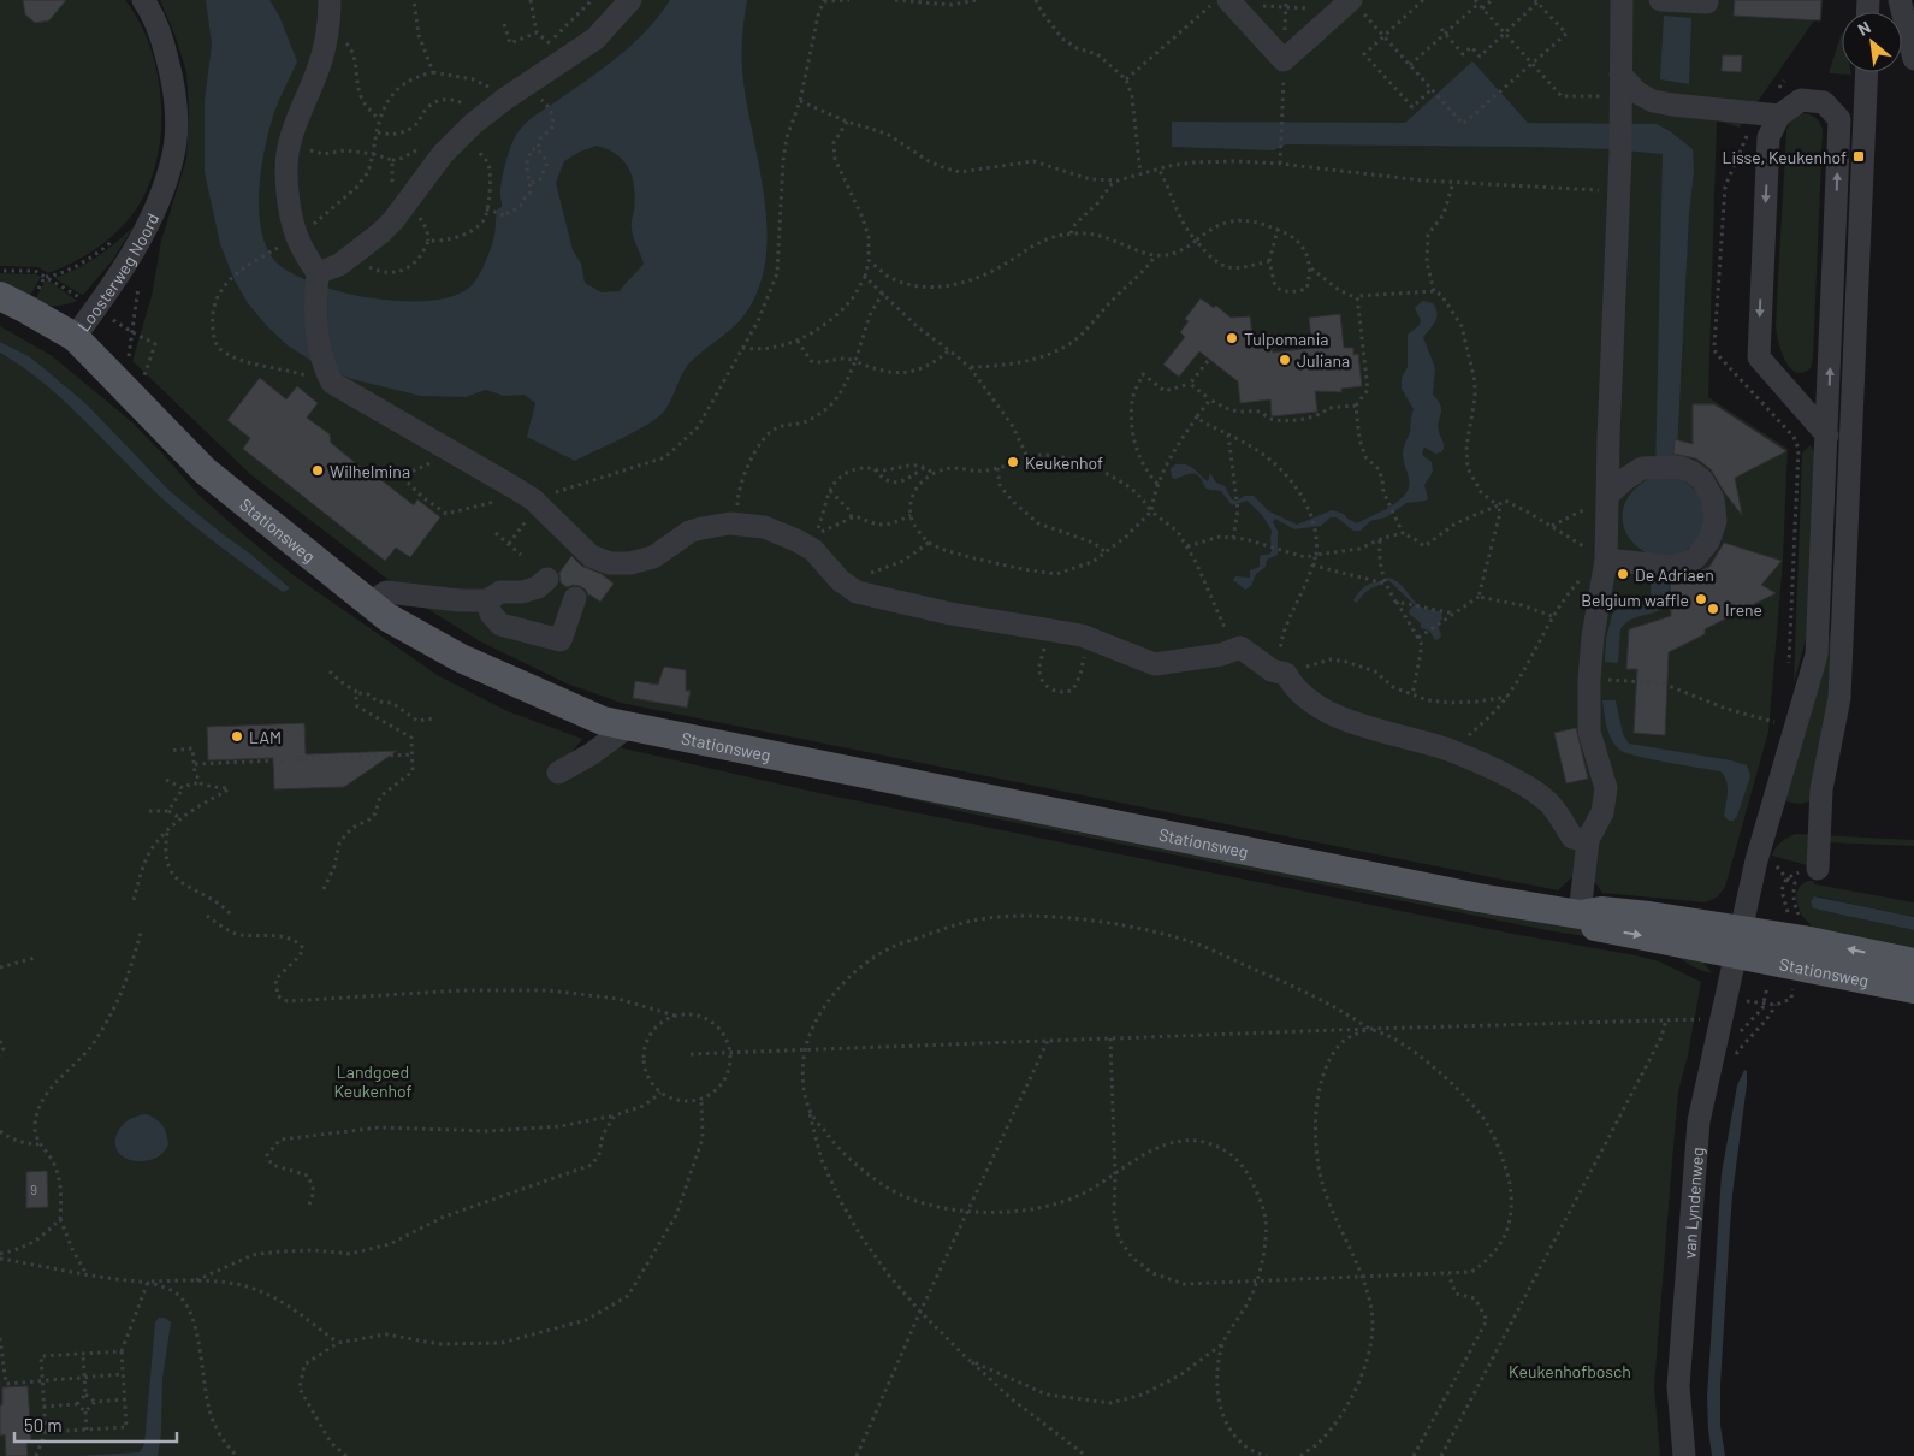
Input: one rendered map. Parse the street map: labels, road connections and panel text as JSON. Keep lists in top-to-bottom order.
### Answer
{
  "streets": {
    "main road": ["Stationsweg"],
    "street": ["Loosterweg Noord", "van Lyndenweg"]
  },
  "crossings": [
    ["Loosterweg Noord", "Stationsweg"],
    ["Stationsweg", "van Lyndenweg"]
  ],
  "parks": ["Landgoed Keukenhof", "Keukenhofbosch"],
  "places": {
    "transit": ["Lisse, Keukenhof"],
    "other": [
      "Tulpomania",
      "Juliana",
      "Keukenhof",
      "Wilhelmina",
      "De Adriaen",
      "Belgium waffle",
      "Irene",
      "LAM"
    ]
  },
  "house_numbers": ["9"],
  "scale_bar": "50 m",
  "north": "top left"
}
